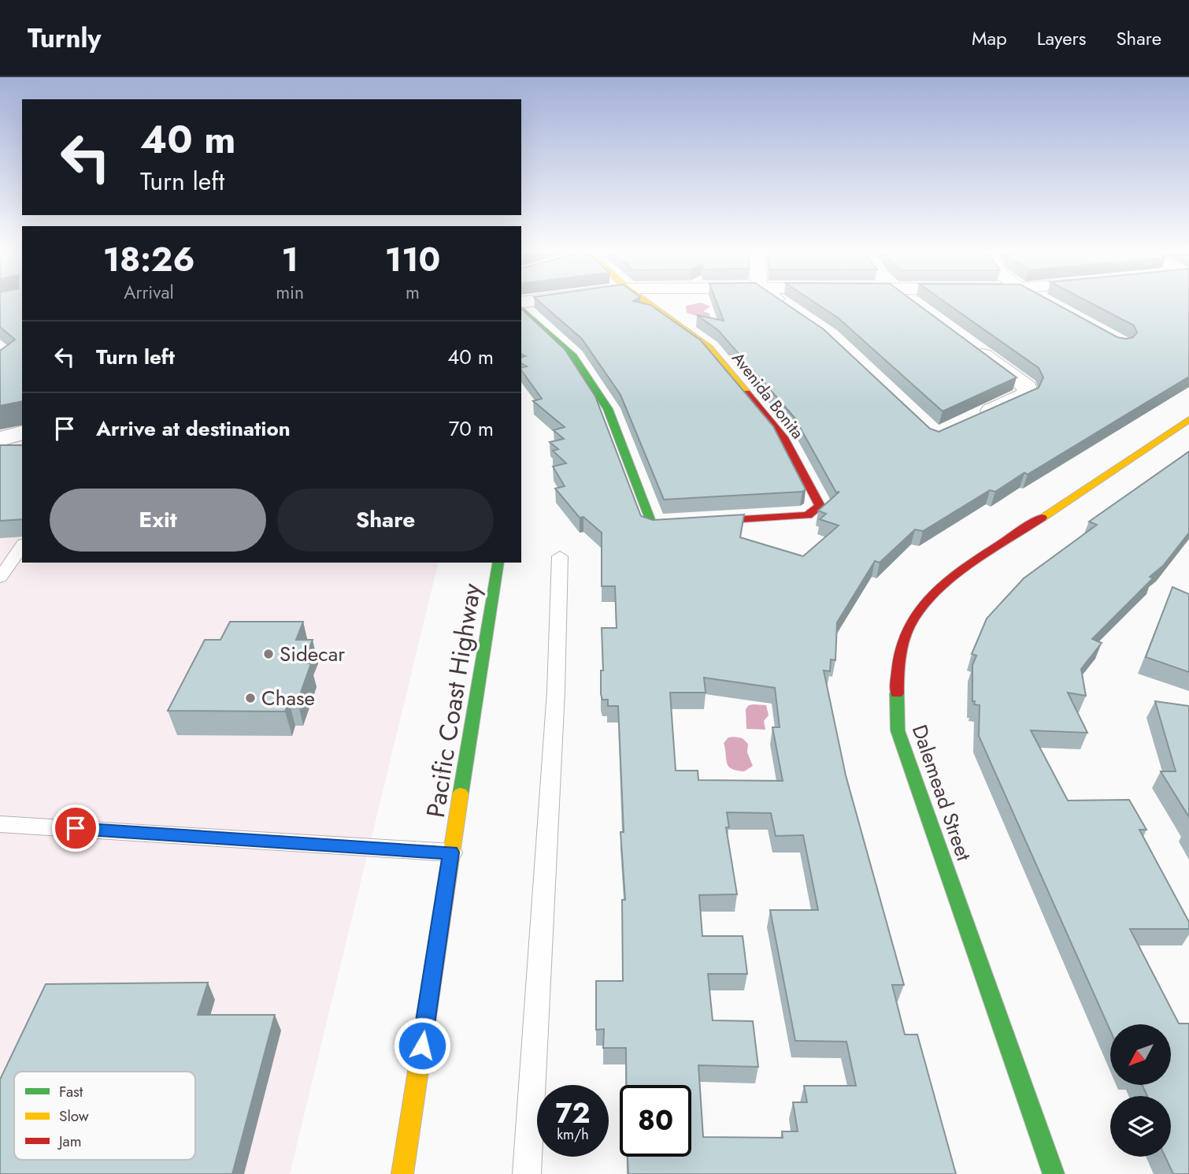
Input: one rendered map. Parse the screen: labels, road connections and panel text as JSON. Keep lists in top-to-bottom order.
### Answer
{
  "streets": {
    "main road": ["Avenida Bonita", "Pacific Coast Highway", "Dalemead Street"]
  },
  "places": ["Sidecar", "Chase"],
  "legend": ["Fast", "Slow", "Jam"],
  "north": "bottom left",
  "page": {
    "header": "Turnly",
    "nav": ["Map", "Layers", "Share"],
    "turn": ["40 m", "Turn left"],
    "eta": [
      "18:26",
      "Arrival",
      "1",
      "min",
      "110",
      "m"
    ],
    "list": [
      {
        "name": "Turn left",
        "value": "40 m"
      },
      {
        "name": "Arrive at destination",
        "value": "70 m"
      }
    ],
    "buttons": ["Exit", "Share"],
    "speed": "72 km/h",
    "limit": "80"
  }
}
